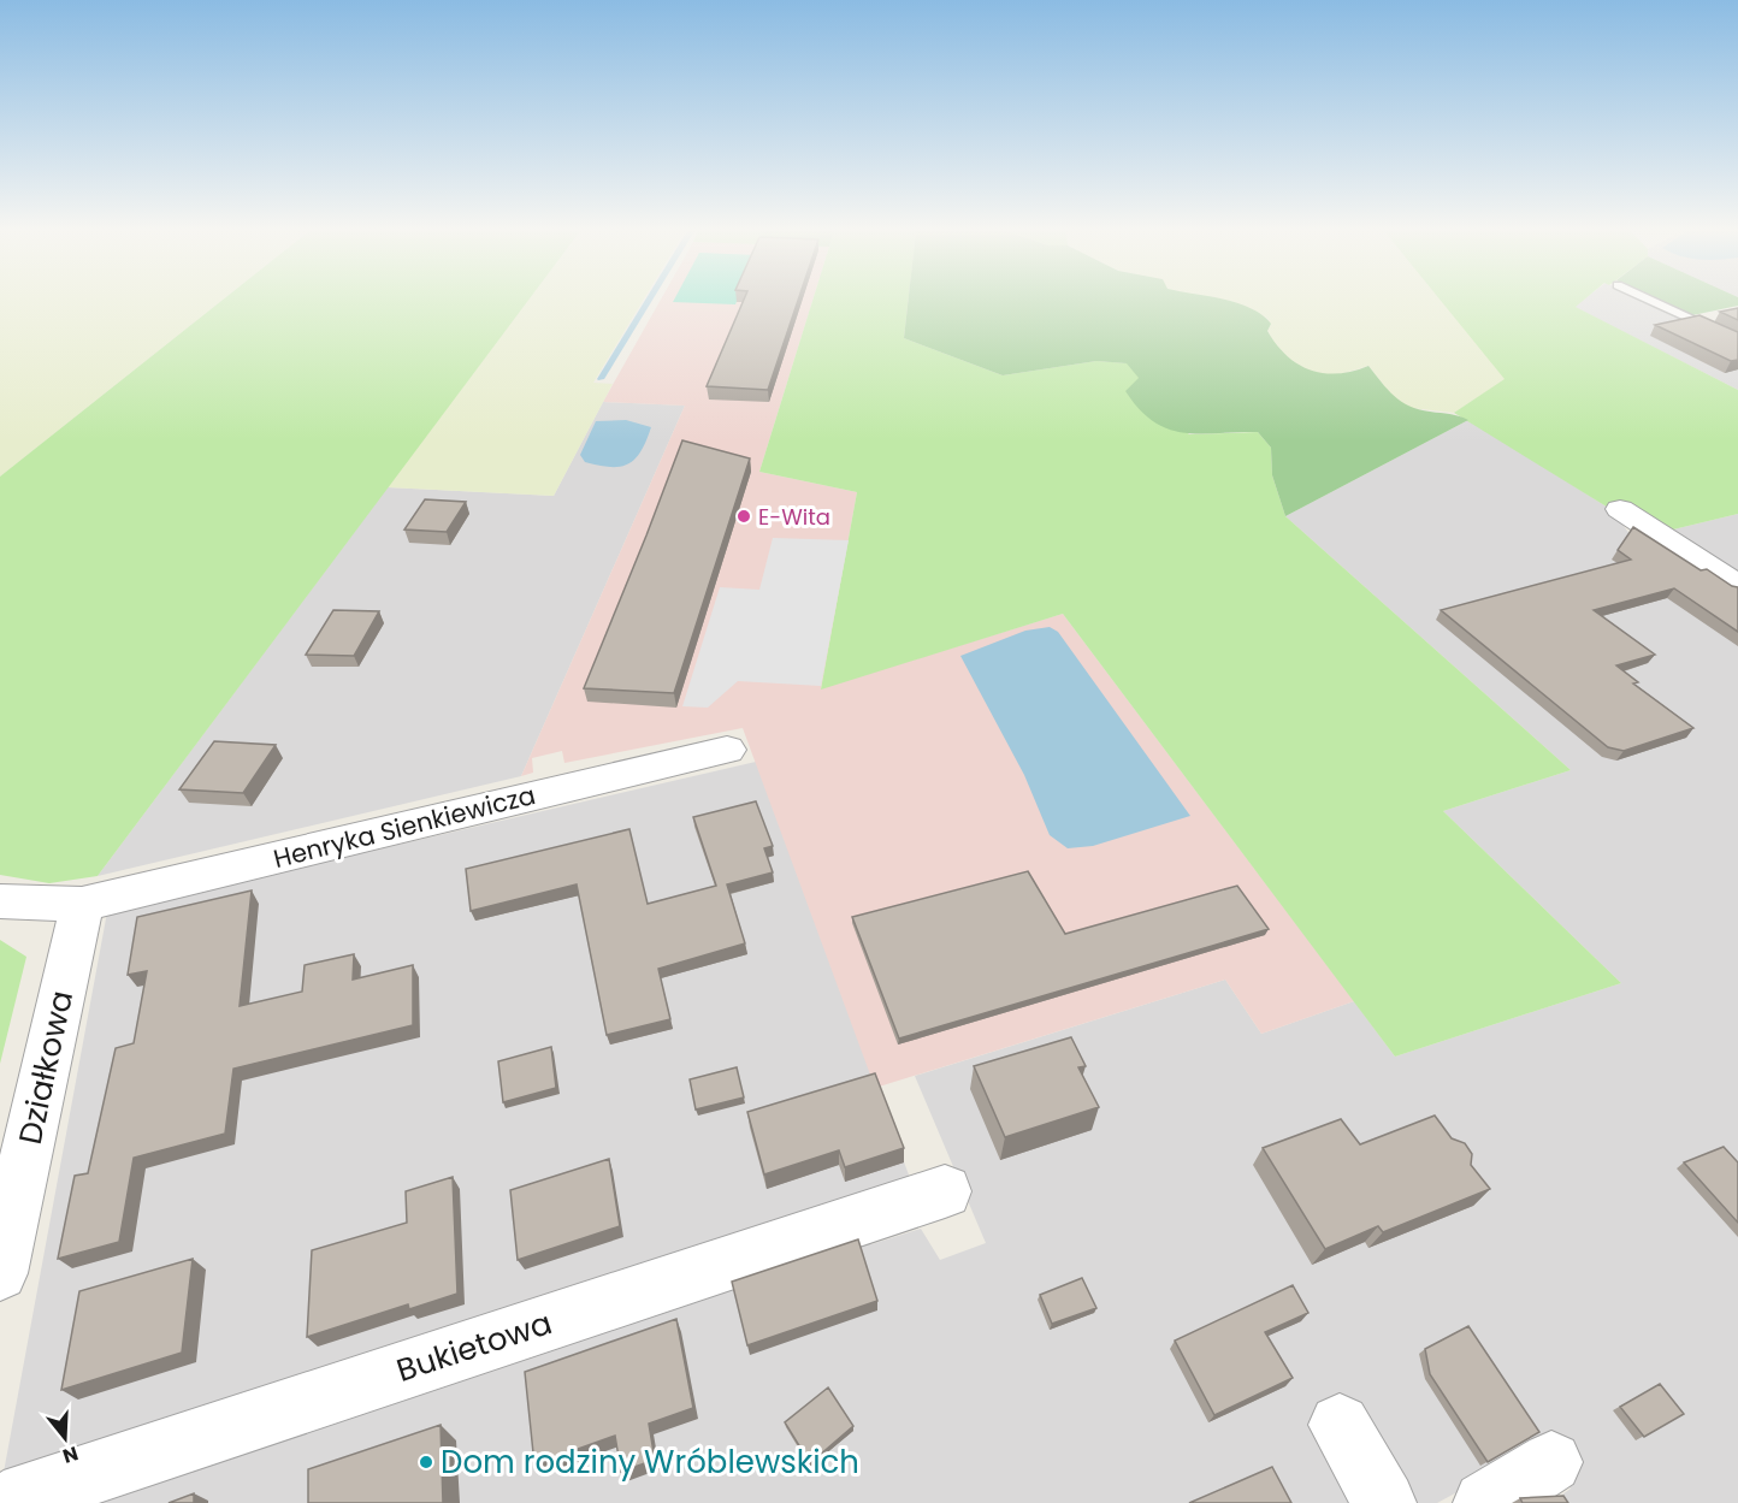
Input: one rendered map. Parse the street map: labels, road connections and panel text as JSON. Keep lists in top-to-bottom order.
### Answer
{
  "streets": {
    "street": ["Henryka Sienkiewicza", "Działkowa", "Bukietowa"]
  },
  "crossings": [
    ["Henryka Sienkiewicza", "Działkowa"]
  ],
  "places": ["E-Wita", "Dom rodziny Wróblewskich"],
  "north": "bottom"
}
